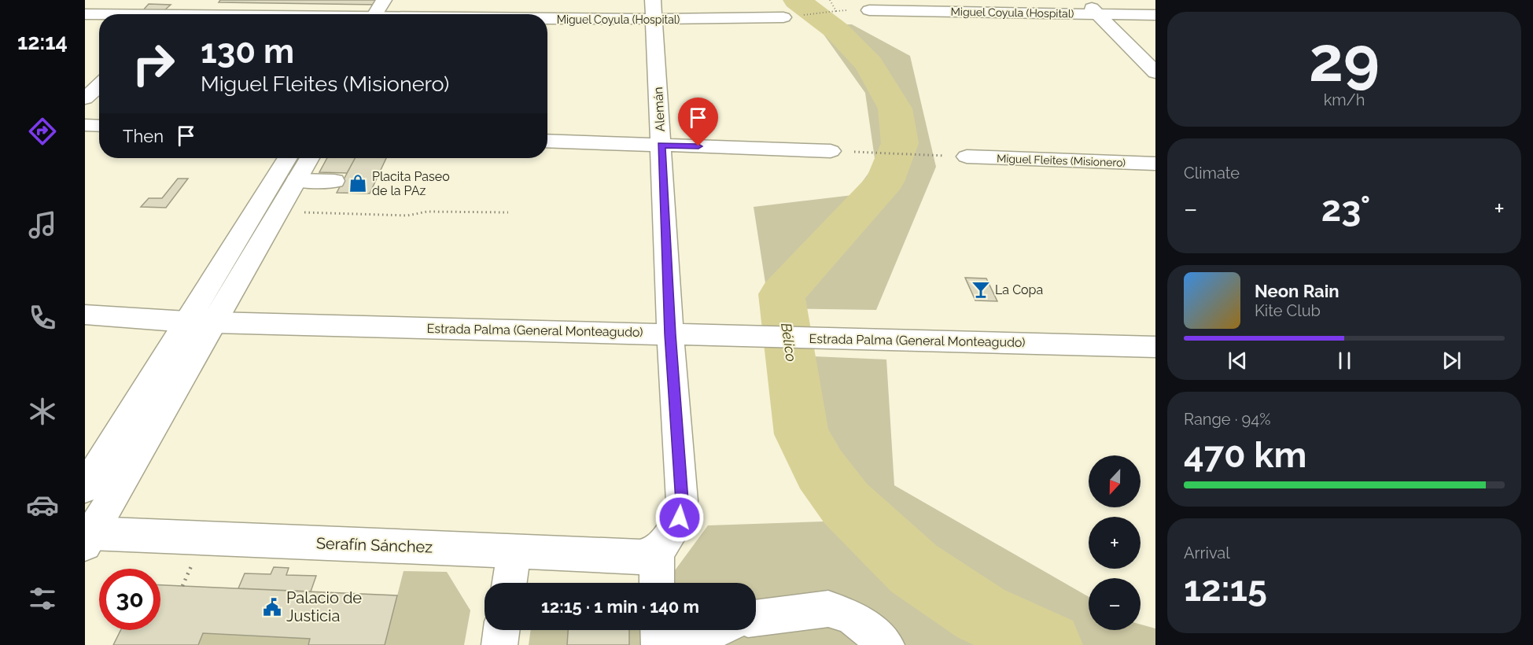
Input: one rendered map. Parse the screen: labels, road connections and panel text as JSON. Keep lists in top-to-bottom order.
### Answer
{
  "streets": {
    "street": [
      "Miguel Coyula (Hospital)",
      "Alemán",
      "Miguel Fleites (Misionero)",
      "Estrada Palma (General Monteagudo)",
      "Serafín Sánchez"
    ]
  },
  "crossings": [
    ["Miguel Coyula (Hospital)", "Alemán"],
    ["Alemán", "Estrada Palma (General Monteagudo)"],
    ["Alemán", "Serafín Sánchez"]
  ],
  "water": ["Bélico"],
  "places": {
    "shop": ["Placita Paseo de la PAz"],
    "bar": ["La Copa"],
    "public building": ["Palacio de Justicia"]
  },
  "north": "bottom",
  "page": {
    "tabs": "12:14",
    "tile": [
      ["29", "km/h"],
      "Climate",
      ["Range · 94%", "470 km"],
      ["Arrival", "12:15"]
    ],
    "turn": ["130 m", "Miguel Fleites (Misionero)"],
    "then": "Then",
    "heat": ["−", "23°", "+"],
    "song": ["Neon Rain", "Kite Club"],
    "map_buttons": ["+", "−"],
    "limit": "30",
    "trip": "12:15 · 1 min · 140 m"
  }
}
